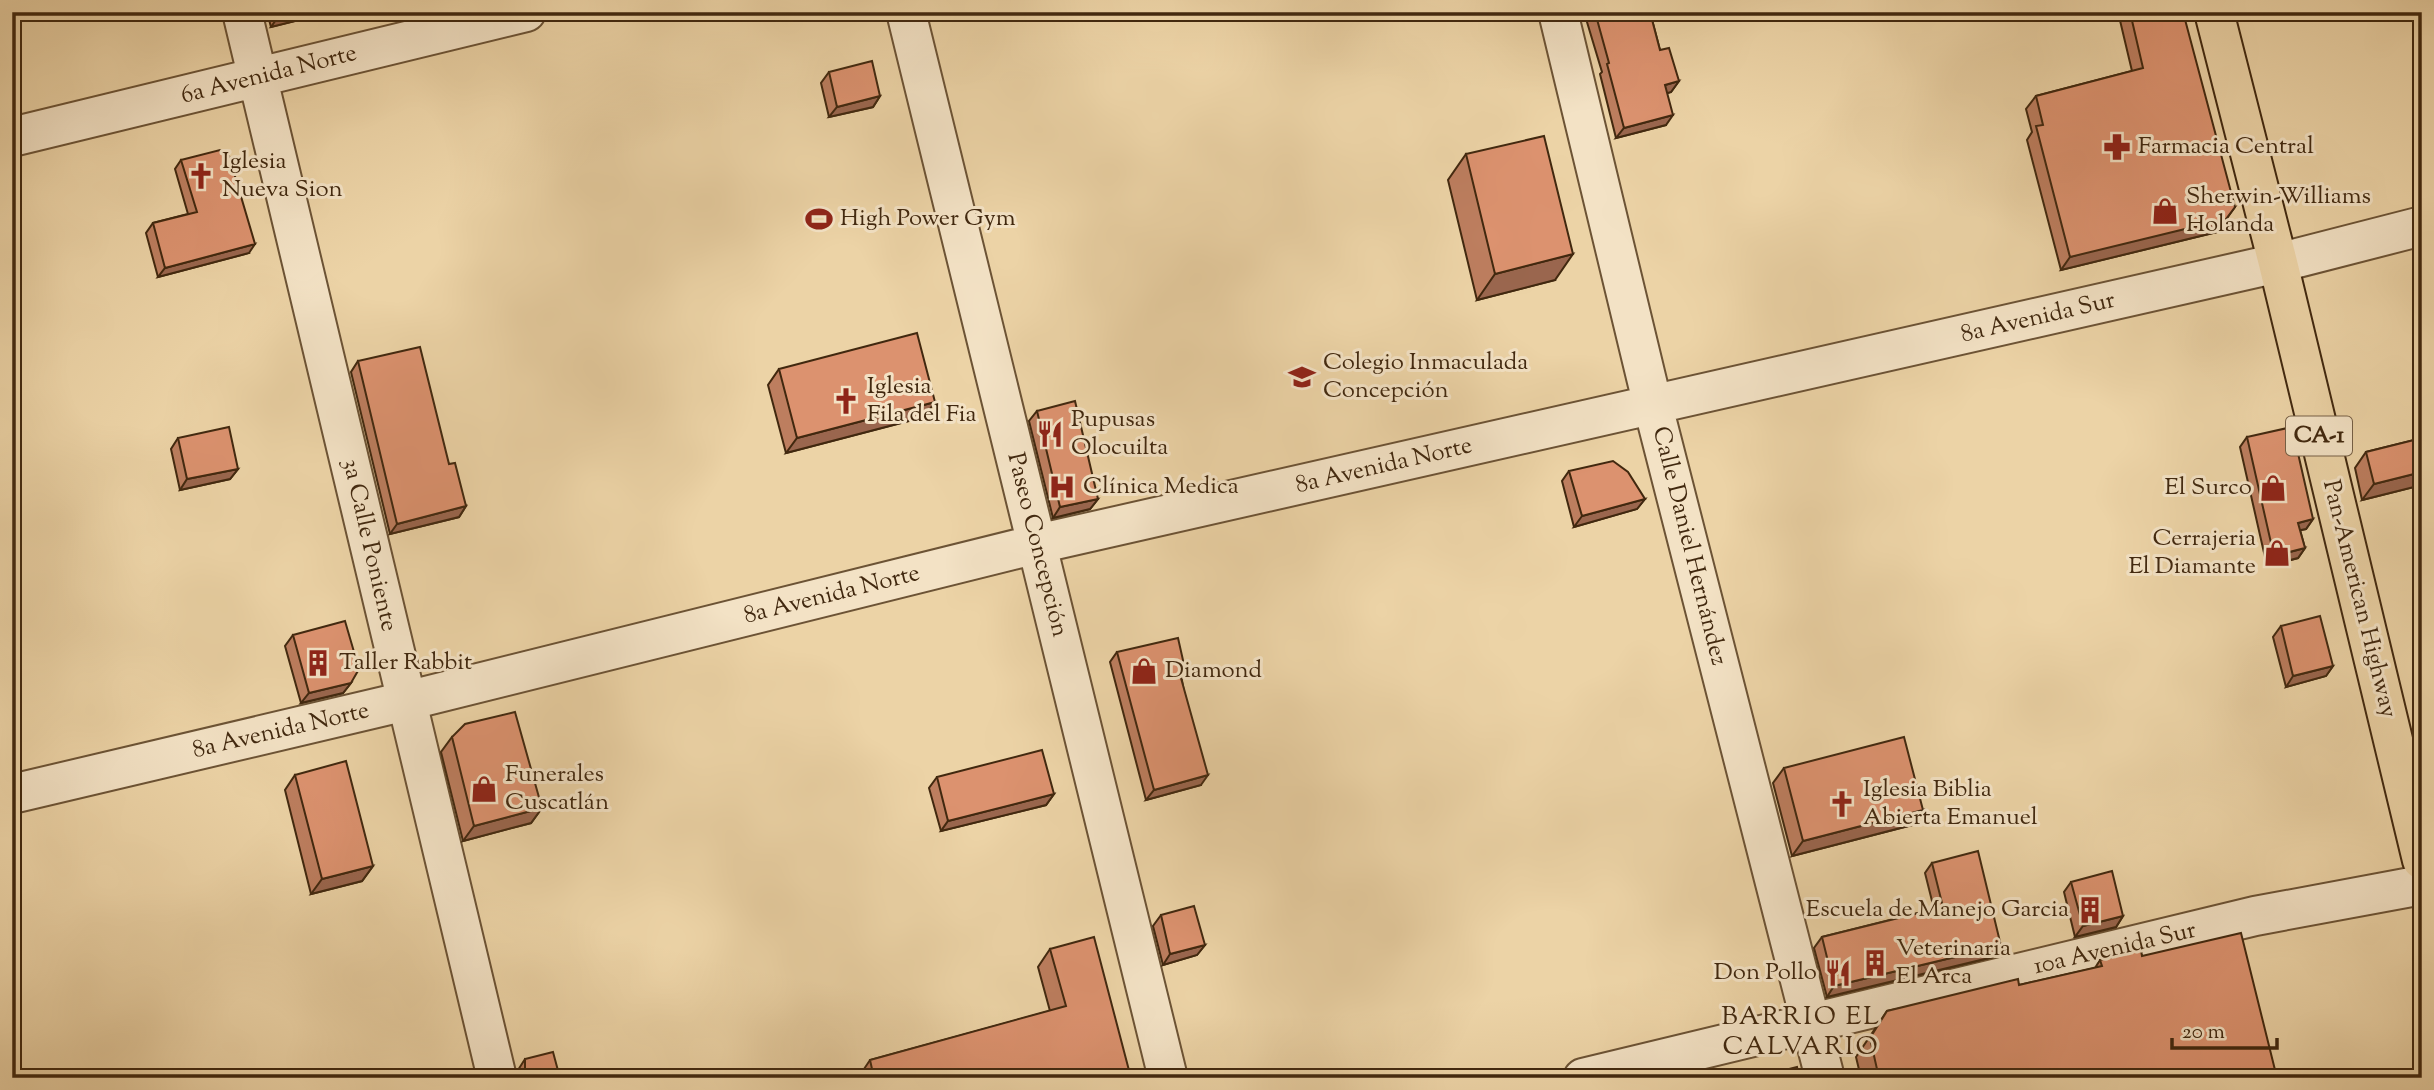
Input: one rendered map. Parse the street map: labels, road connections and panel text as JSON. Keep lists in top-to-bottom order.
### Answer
{
  "streets": {
    "main road": ["CA-1", "Pan-American Highway"],
    "street": [
      "6a Avenida Norte",
      "8a Avenida Sur",
      "8a Avenida Norte",
      "3a Calle Poniente",
      "Paseo Concepción",
      "Calle Daniel Hernández",
      "10a Avenida Sur"
    ]
  },
  "crossings": [
    ["6a Avenida Norte", "3a Calle Poniente"],
    ["8a Avenida Sur", "8a Avenida Norte"],
    ["8a Avenida Sur", "Calle Daniel Hernández"],
    ["8a Avenida Sur", "Pan-American Highway"],
    ["8a Avenida Norte", "3a Calle Poniente"],
    ["8a Avenida Norte", "Paseo Concepción"],
    ["8a Avenida Norte", "Calle Daniel Hernández"],
    ["Calle Daniel Hernández", "10a Avenida Sur"]
  ],
  "districts": ["BARRIO EL CALVARIO"],
  "places": {
    "pharmacy": ["Farmacia Central"],
    "church": ["Iglesia Nueva Sion", "Iglesia Fila del Fia", "Iglesia Biblia Abierta Emanuel"],
    "shop": [
      "Sherwin-Williams Holanda",
      "El Surco",
      "Cerrajeria El Diamante",
      "Diamond",
      "Funerales Cuscatlán"
    ],
    "sports": ["High Power Gym"],
    "school or university": ["Colegio Inmaculada Concepción"],
    "restaurant": ["Pupusas Olocuilta", "Don Pollo"],
    "hospital": ["Clínica Medica"],
    "building": ["Taller Rabbit", "Escuela de Manejo Garcia", "Veterinaria El Arca"]
  },
  "scale_bar": "20 m"
}
